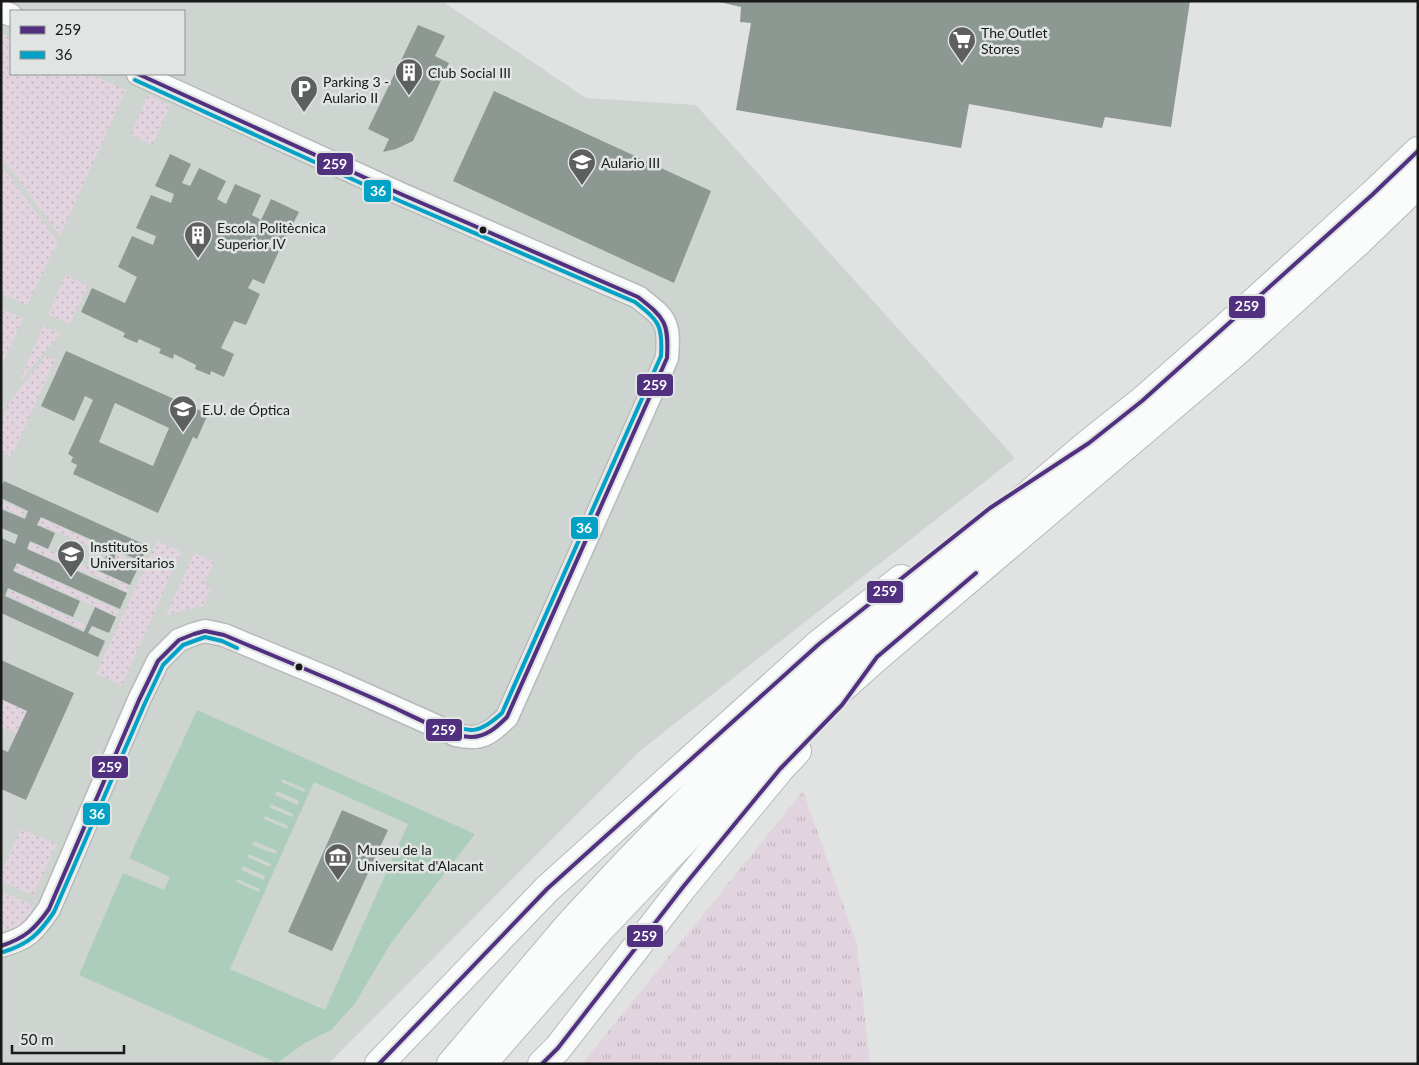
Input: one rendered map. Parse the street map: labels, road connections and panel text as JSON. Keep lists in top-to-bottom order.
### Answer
{
  "places": {
    "supermarket": ["The Outlet Stores"],
    "building": ["Club Social III", "Escola Politècnica Superior IV"],
    "parking": ["Parking 3 - Aulario II"],
    "school or university": ["Aulario III", "E.U. de Óptica", "Institutos Universitarios"],
    "museum": ["Museu de la Universitat d'Alacant"]
  },
  "lines": ["transit line 259", "transit line 36"],
  "legend": ["259", "36"],
  "scale_bar": "50 m"
}
